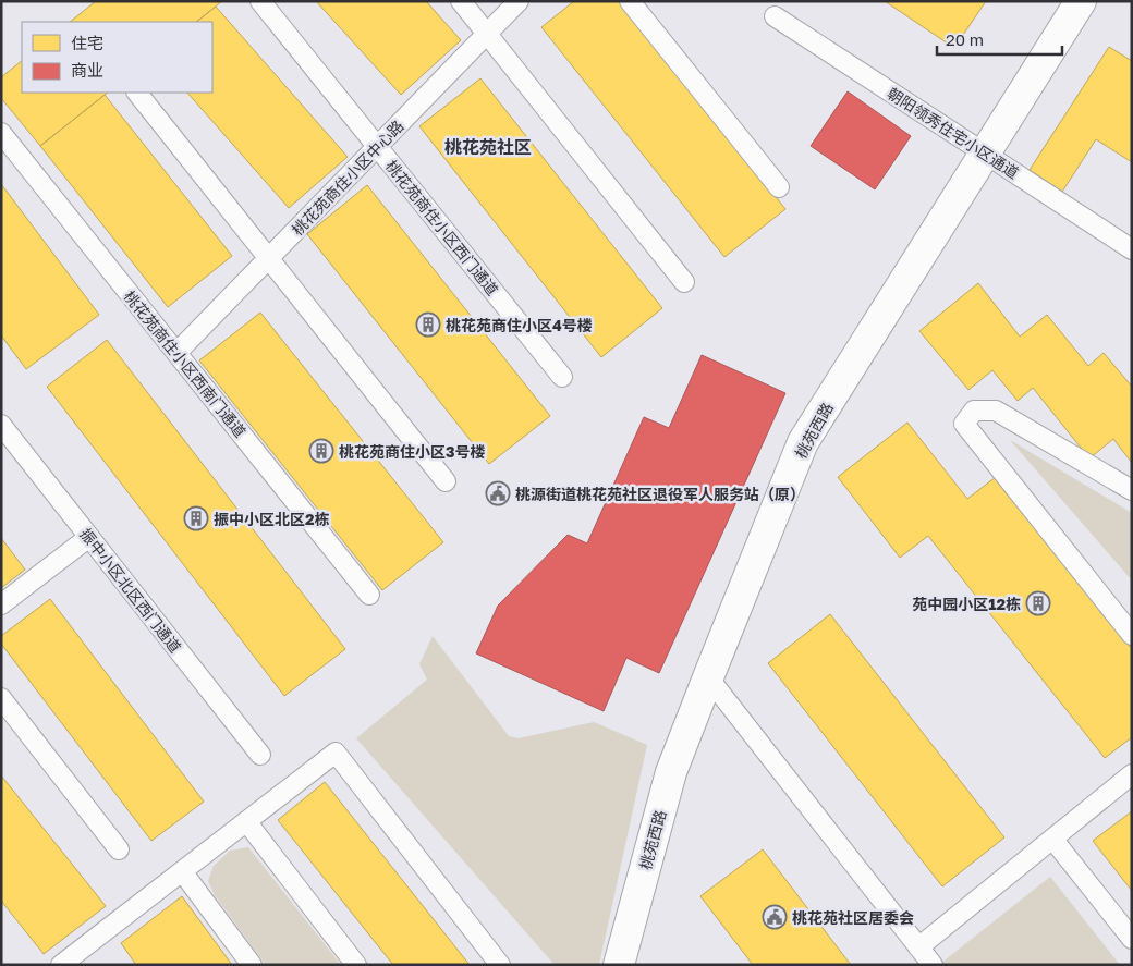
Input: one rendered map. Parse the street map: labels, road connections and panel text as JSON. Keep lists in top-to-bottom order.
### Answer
{
  "streets": {
    "street": ["桃苑西路"],
    "lane": [
      "朝阳领秀住宅小区通道",
      "桃花苑商住小区中心路",
      "桃花苑商住小区西门通道",
      "桃花苑商住小区西南门通道",
      "振中小区北区西门通道"
    ]
  },
  "crossings": [
    ["朝阳领秀住宅小区通道", "桃苑西路"],
    ["桃花苑商住小区中心路", "桃花苑商住小区西门通道"],
    ["桃花苑商住小区中心路", "桃花苑商住小区西南门通道"]
  ],
  "districts": ["桃花苑社区"],
  "places": {
    "building": [
      "桃花苑商住小区4号楼",
      "桃花苑商住小区3号楼",
      "振中小区北区2栋",
      "苑中园小区12栋"
    ],
    "public building": ["桃源街道桃花苑社区退役军人服务站（原）", "桃花苑社区居委会"]
  },
  "legend": ["住宅", "商业"],
  "scale_bar": "20 m"
}
